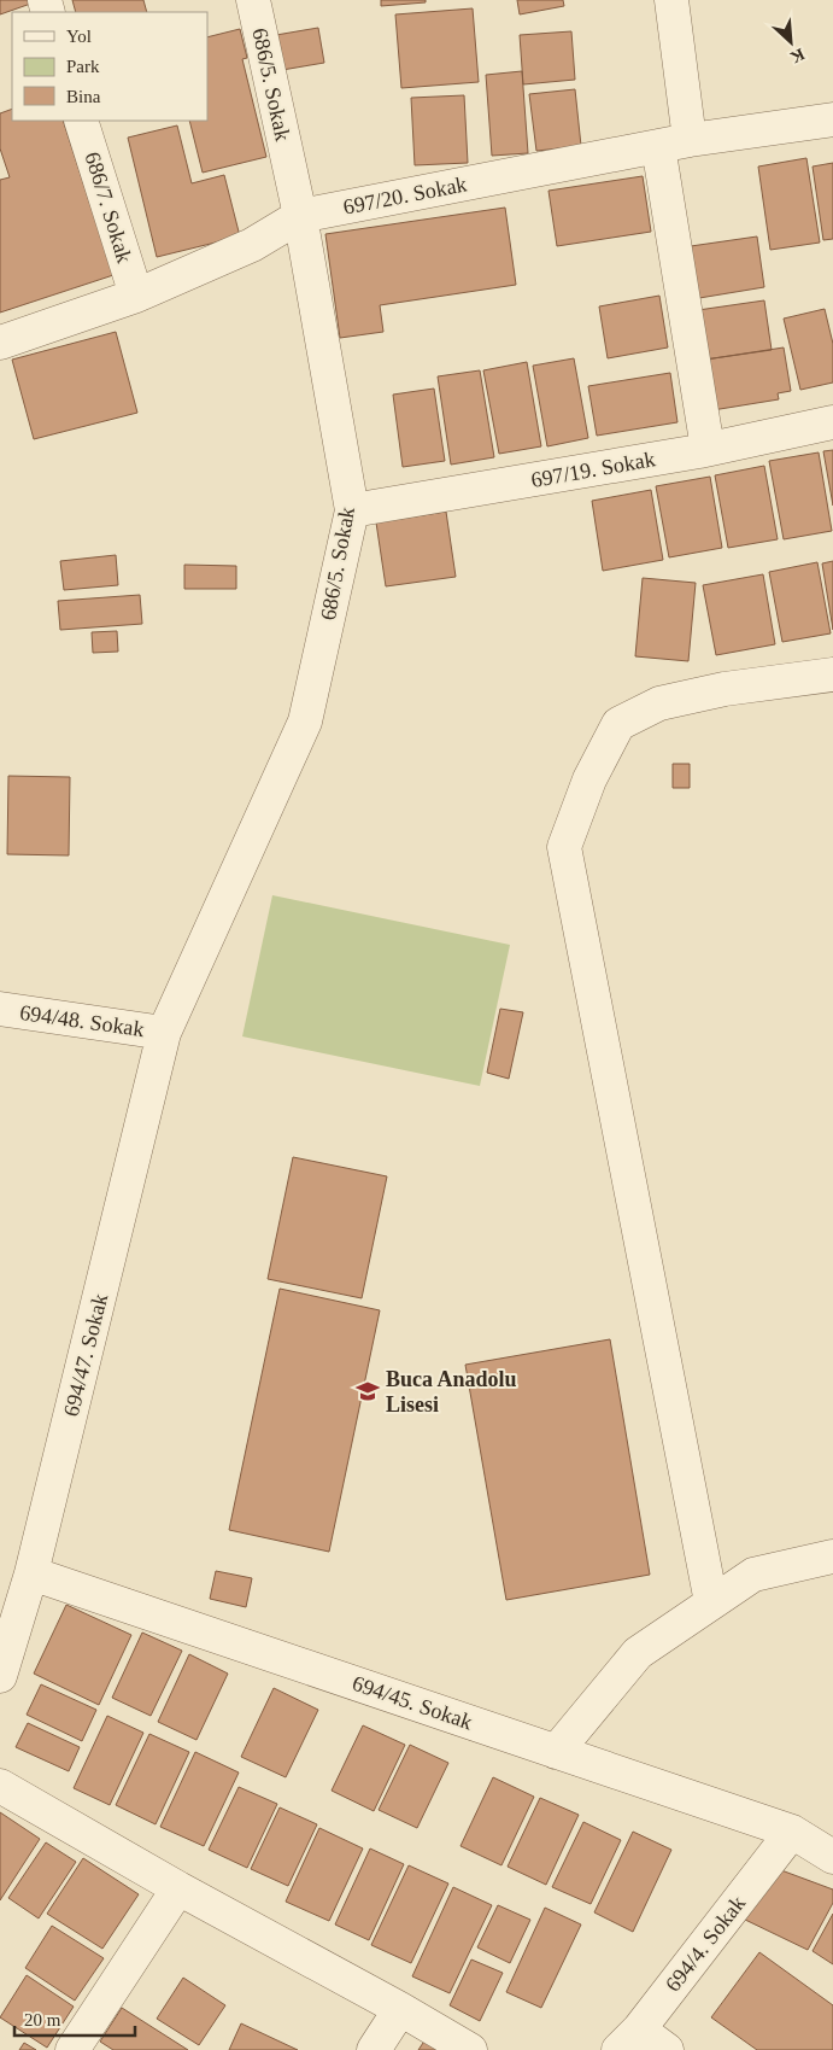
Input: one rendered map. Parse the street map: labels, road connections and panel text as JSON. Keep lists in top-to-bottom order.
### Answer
{
  "streets": {
    "street": [
      "686/5. Sokak",
      "697/20. Sokak",
      "686/7. Sokak",
      "697/19. Sokak",
      "694/48. Sokak",
      "694/47. Sokak",
      "694/45. Sokak",
      "694/4. Sokak"
    ]
  },
  "crossings": [
    ["686/5. Sokak", "697/20. Sokak"],
    ["686/5. Sokak", "697/19. Sokak"],
    ["686/5. Sokak", "694/48. Sokak"],
    ["686/5. Sokak", "694/47. Sokak"],
    ["697/20. Sokak", "686/7. Sokak"],
    ["694/48. Sokak", "694/47. Sokak"],
    ["694/47. Sokak", "694/45. Sokak"],
    ["694/45. Sokak", "694/4. Sokak"]
  ],
  "places": {
    "school or university": ["Buca Anadolu Lisesi"]
  },
  "legend": ["Yol", "Park", "Bina"],
  "scale_bar": "20 m",
  "north": "bottom right"
}
